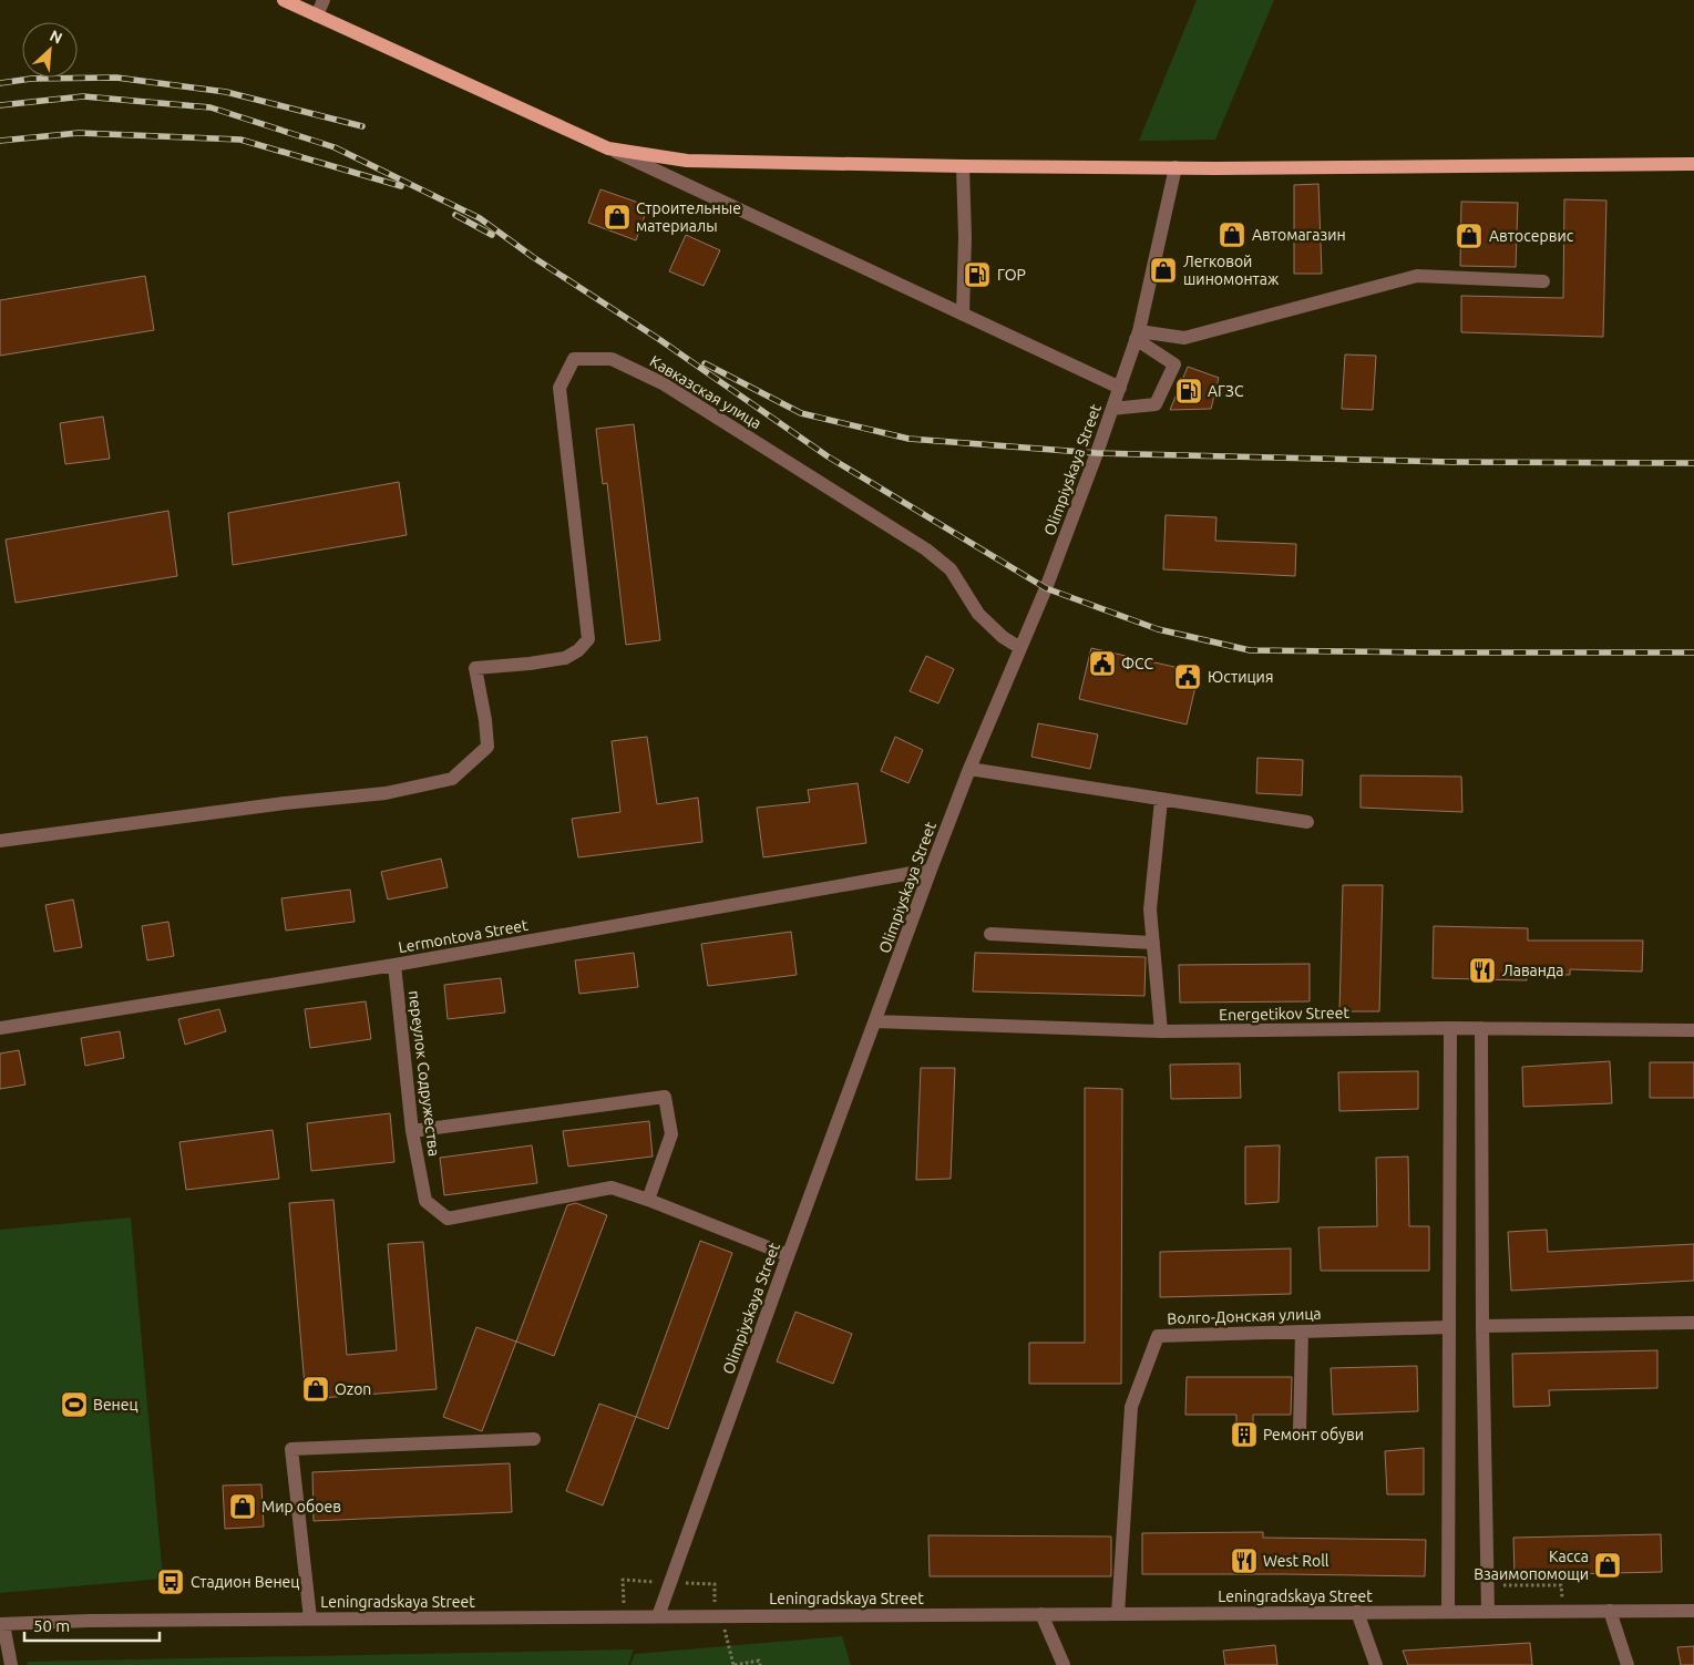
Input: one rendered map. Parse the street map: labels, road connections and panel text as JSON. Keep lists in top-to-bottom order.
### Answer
{
  "streets": {
    "street": [
      "Кавказская улица",
      "Olimpiyskaya Street",
      "Lermontova Street",
      "Energetikov Street",
      "переулок Содружества",
      "Волго-Донская улица",
      "Leningradskaya Street"
    ]
  },
  "crossings": [
    ["Кавказская улица", "Olimpiyskaya Street"],
    ["Olimpiyskaya Street", "Lermontova Street"],
    ["Olimpiyskaya Street", "Energetikov Street"],
    ["Olimpiyskaya Street", "переулок Содружества"],
    ["Olimpiyskaya Street", "Leningradskaya Street"],
    ["Lermontova Street", "переулок Содружества"],
    ["Волго-Донская улица", "Leningradskaya Street"]
  ],
  "places": {
    "shop": [
      "Строительные материалы",
      "Автомагазин",
      "Автосервис",
      "Легковой шиномонтаж",
      "Ozon",
      "Мир обоев",
      "Касса Взаимопомощи"
    ],
    "fuel station": ["ГОР", "АГЗС"],
    "public building": ["ФСС", "Юстиция"],
    "restaurant": ["Лаванда", "West Roll"],
    "sports": ["Венец"],
    "building": ["Ремонт обуви"],
    "bus stop": ["Стадион Венец"]
  },
  "scale_bar": "50 m",
  "north": "top right"
}
